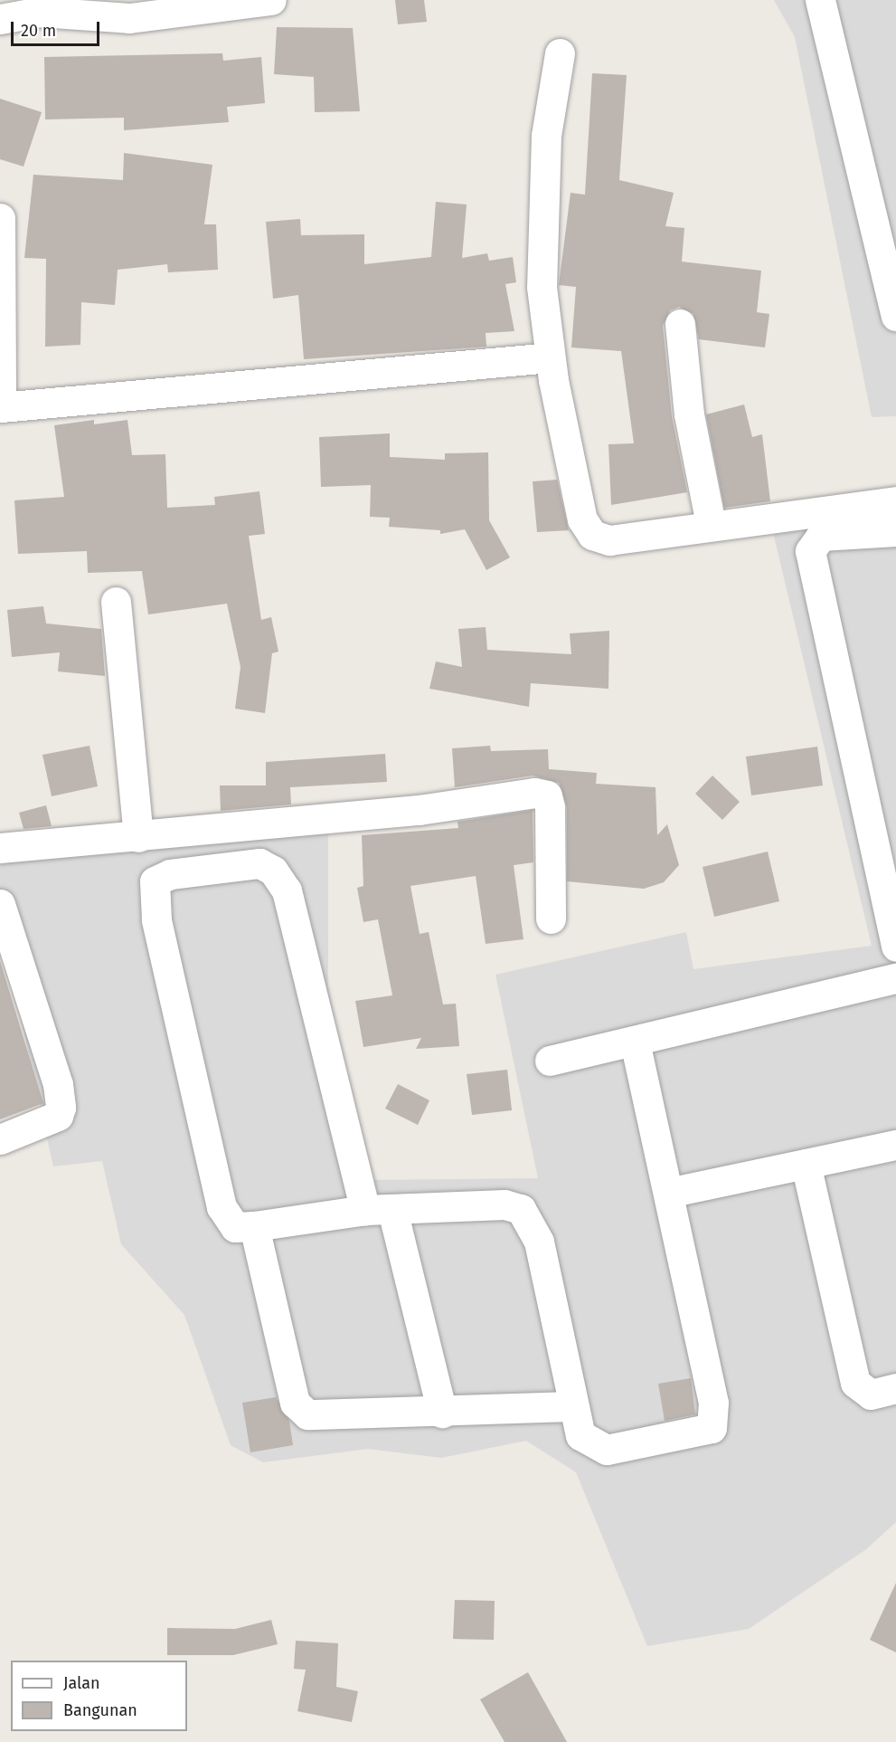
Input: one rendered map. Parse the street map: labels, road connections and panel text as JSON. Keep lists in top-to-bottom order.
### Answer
{
  "legend": ["Jalan", "Bangunan"],
  "scale_bar": "20 m"
}
